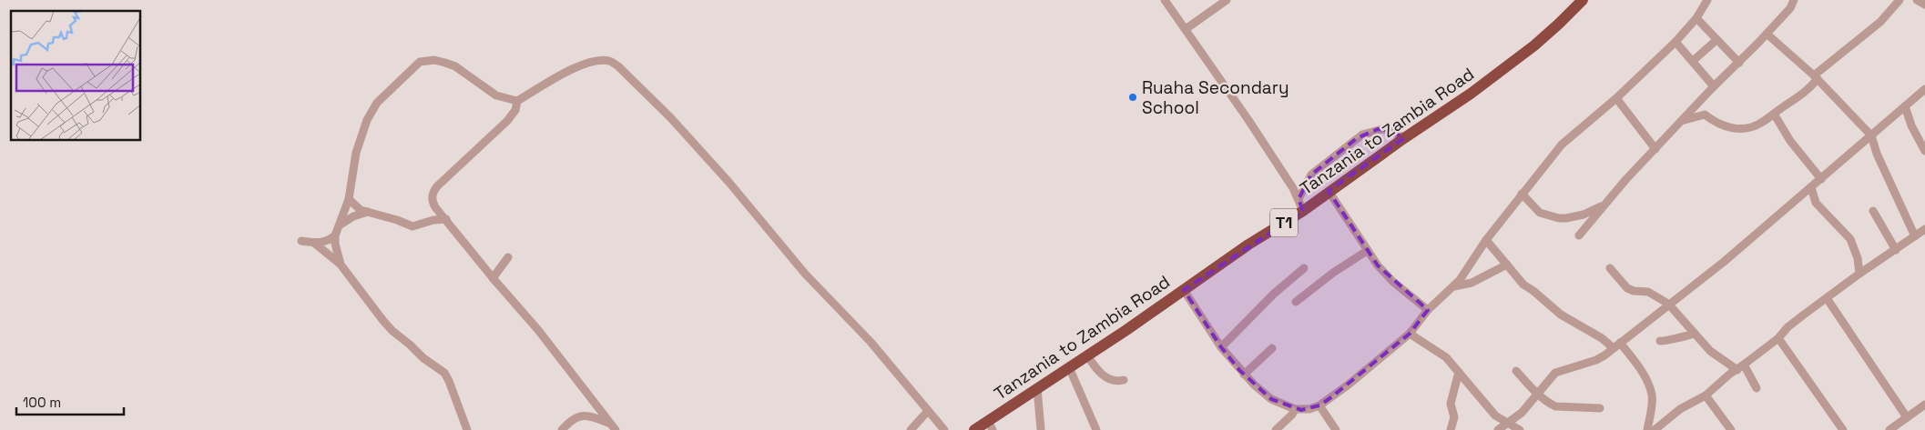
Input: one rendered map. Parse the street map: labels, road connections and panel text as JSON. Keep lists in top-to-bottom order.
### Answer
{
  "streets": {
    "highway": ["Tanzania to Zambia Road", "T1"]
  },
  "places": ["Ruaha Secondary School"],
  "scale_bar": "100 m"
}
